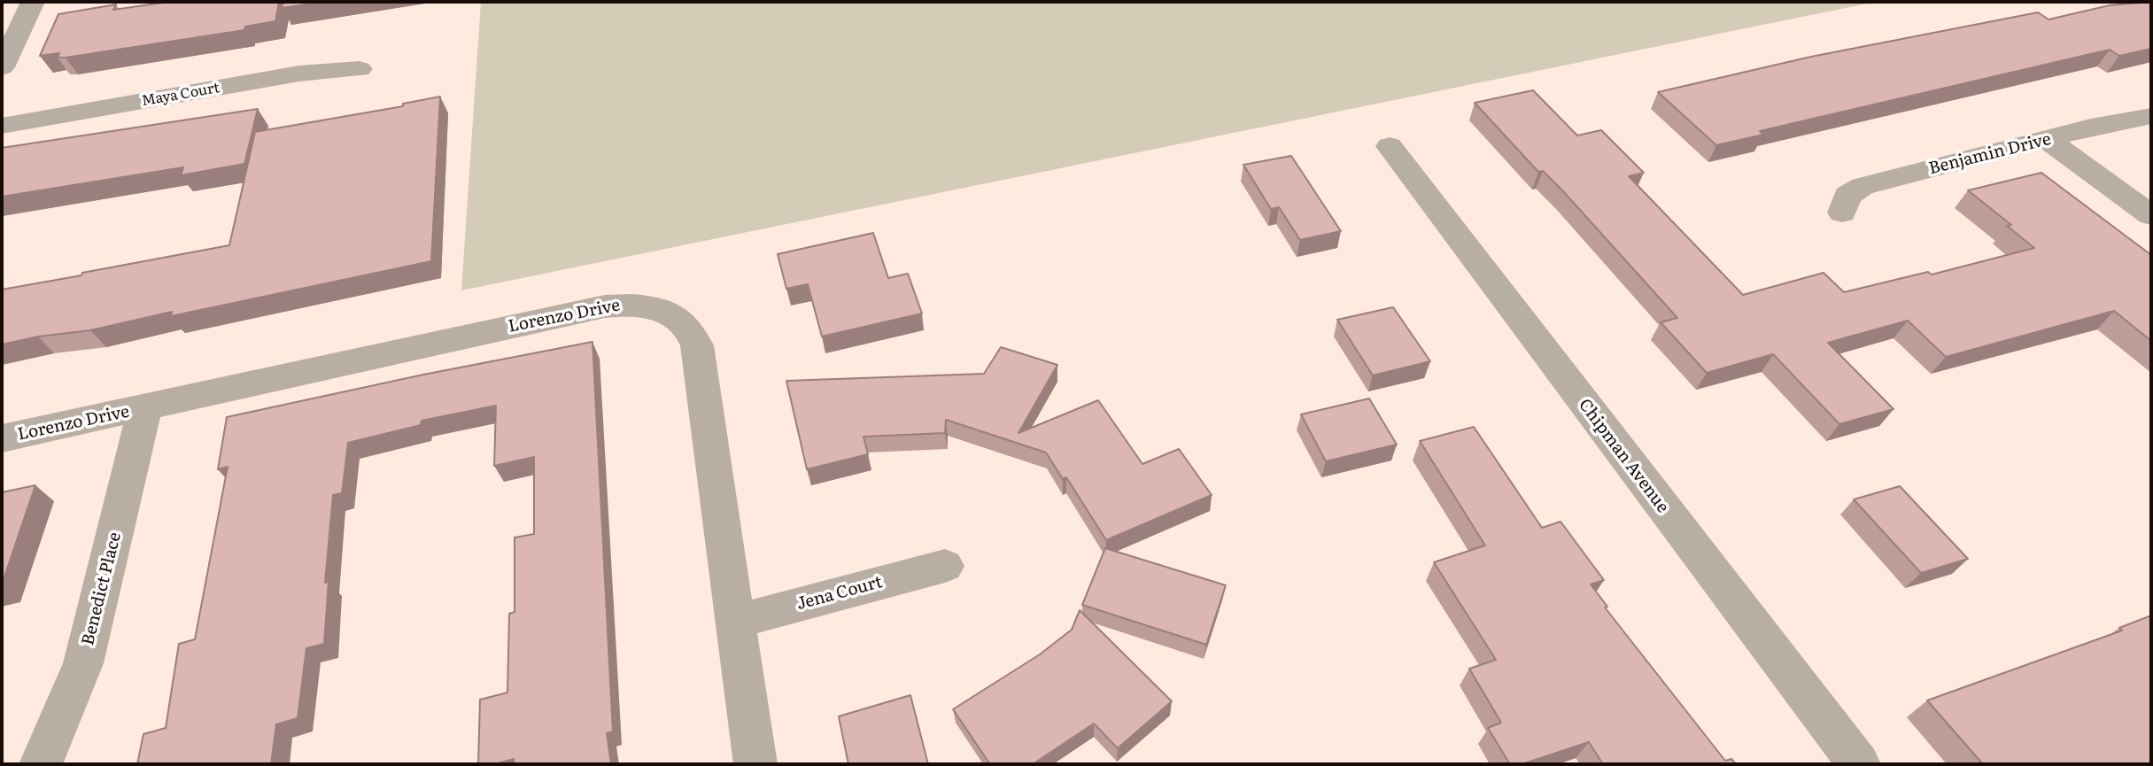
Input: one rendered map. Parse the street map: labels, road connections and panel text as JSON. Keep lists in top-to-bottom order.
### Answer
{
  "streets": {
    "street": [
      "Maya Court",
      "Benjamin Drive",
      "Lorenzo Drive",
      "Chipman Avenue",
      "Benedict Place",
      "Jena Court"
    ]
  },
  "crossings": [
    ["Lorenzo Drive", "Benedict Place"],
    ["Lorenzo Drive", "Jena Court"]
  ]
}
